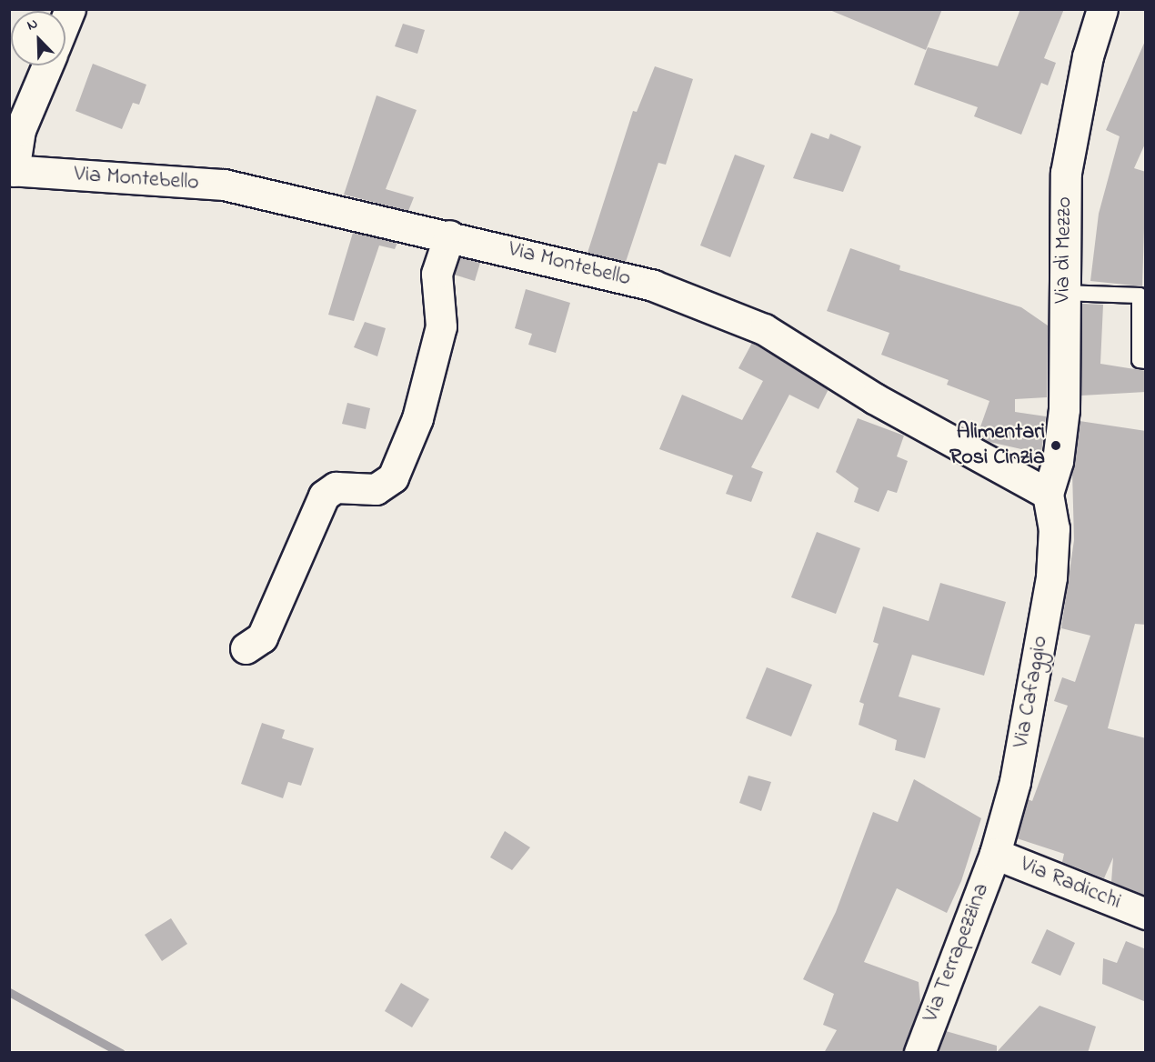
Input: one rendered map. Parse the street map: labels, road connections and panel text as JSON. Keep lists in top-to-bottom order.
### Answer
{
  "streets": {
    "street": [
      "Via Montebello",
      "Via di Mezzo",
      "Via Cafaggio",
      "Via Radicchi",
      "Via Terrapezzina"
    ]
  },
  "crossings": [
    ["Via Montebello", "Via di Mezzo"],
    ["Via Montebello", "Via Cafaggio"],
    ["Via di Mezzo", "Via Cafaggio"],
    ["Via Cafaggio", "Via Radicchi"],
    ["Via Cafaggio", "Via Terrapezzina"],
    ["Via Radicchi", "Via Terrapezzina"]
  ],
  "places": ["Alimentari Rosi Cinzia"],
  "north": "top left"
}
